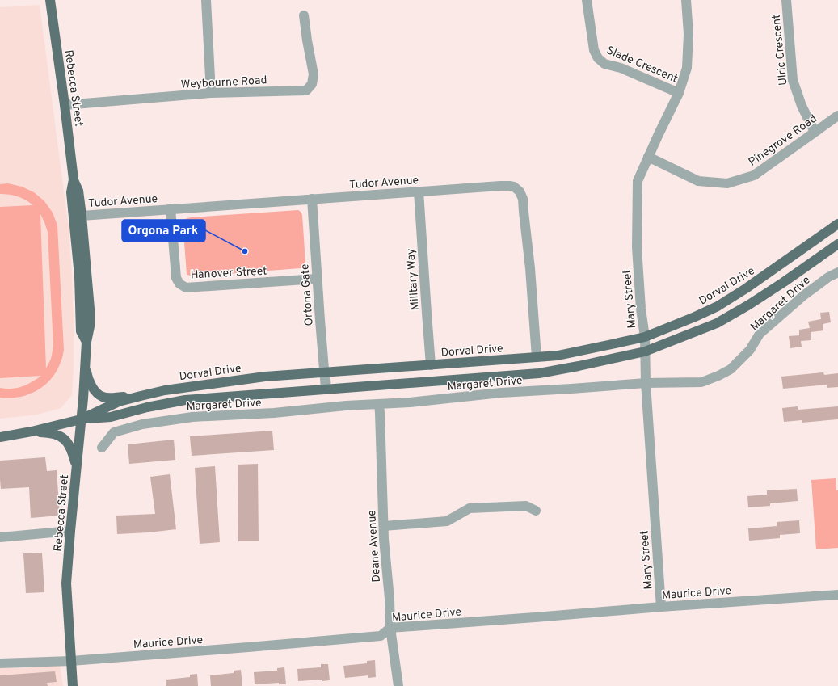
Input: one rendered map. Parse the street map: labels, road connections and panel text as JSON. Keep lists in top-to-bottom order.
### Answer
{
  "streets": {
    "main road": ["Rebecca Street", "Dorval Drive"],
    "street": [
      "Ulric Crescent",
      "Slade Crescent",
      "Weybourne Road",
      "Pinegrove Road",
      "Tudor Avenue",
      "Hanover Street",
      "Military Way",
      "Ortona Gate",
      "Mary Street",
      "Margaret Drive",
      "Deane Avenue",
      "Maurice Drive"
    ]
  },
  "crossings": [
    ["Ulric Crescent", "Pinegrove Road"],
    ["Slade Crescent", "Mary Street"],
    ["Weybourne Road", "Rebecca Street"],
    ["Rebecca Street", "Tudor Avenue"],
    ["Rebecca Street", "Dorval Drive"],
    ["Rebecca Street", "Maurice Drive"],
    ["Pinegrove Road", "Mary Street"],
    ["Tudor Avenue", "Hanover Street"],
    ["Tudor Avenue", "Military Way"],
    ["Tudor Avenue", "Dorval Drive"],
    ["Tudor Avenue", "Ortona Gate"],
    ["Hanover Street", "Ortona Gate"],
    ["Military Way", "Dorval Drive"],
    ["Dorval Drive", "Ortona Gate"],
    ["Dorval Drive", "Mary Street"],
    ["Mary Street", "Margaret Drive"],
    ["Mary Street", "Maurice Drive"],
    ["Margaret Drive", "Deane Avenue"],
    ["Deane Avenue", "Maurice Drive"]
  ],
  "places": ["Orgona Park"]
}
